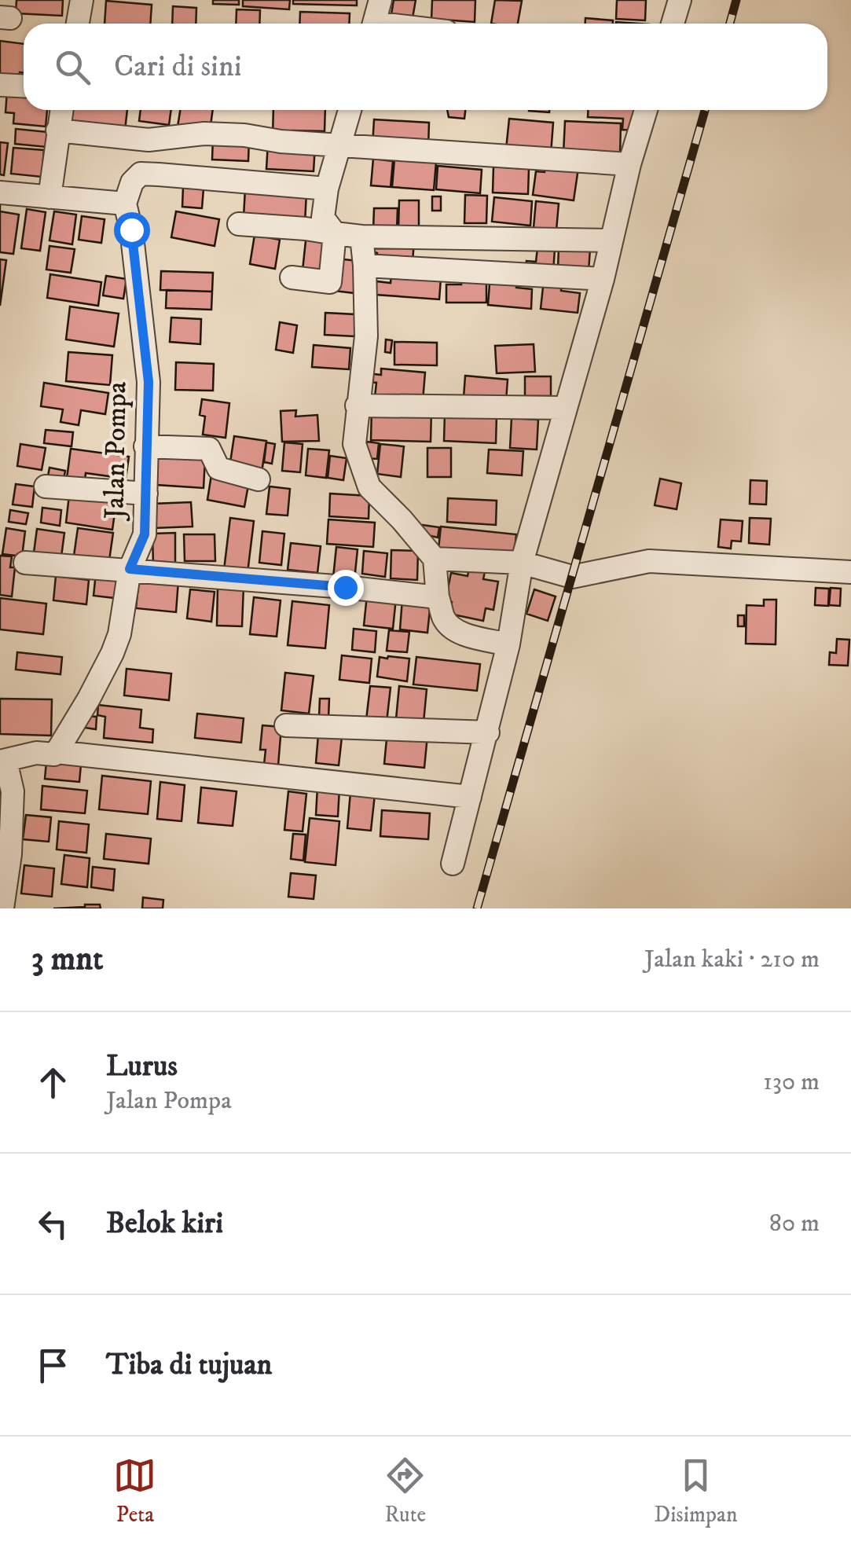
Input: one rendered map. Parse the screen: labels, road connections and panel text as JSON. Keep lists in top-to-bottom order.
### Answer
{
  "streets": {
    "street": ["Jalan Pompa"]
  },
  "page": {
    "search": "Cari di sini",
    "heading": ["3 mnt", "Jalan kaki · 210 m"],
    "list": [
      ["Lurus", "Jalan Pompa", "130 m"],
      ["Belok kiri", "80 m"],
      "Tiba di tujuan"
    ],
    "nav": ["Peta", "Rute", "Disimpan"]
  }
}
